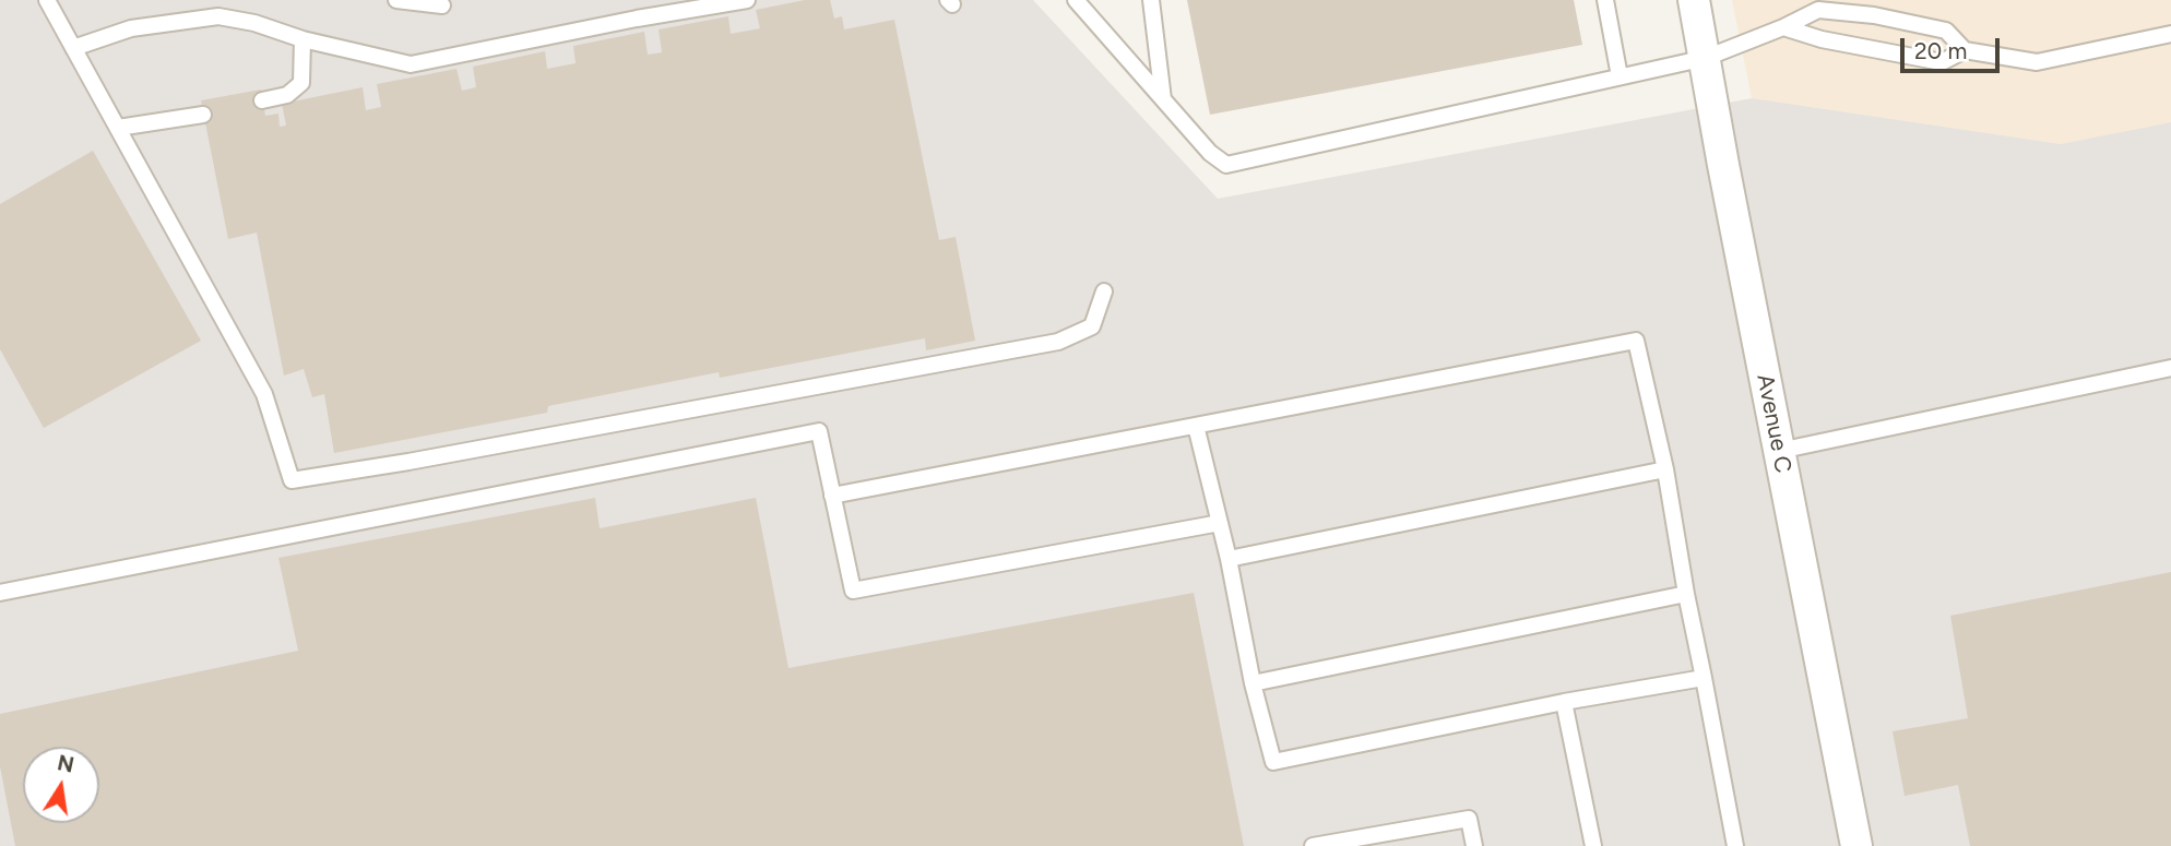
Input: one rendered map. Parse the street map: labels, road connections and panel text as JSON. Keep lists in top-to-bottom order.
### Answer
{
  "streets": {
    "street": ["Avenue C"]
  },
  "scale_bar": "20 m",
  "north": "top"
}
